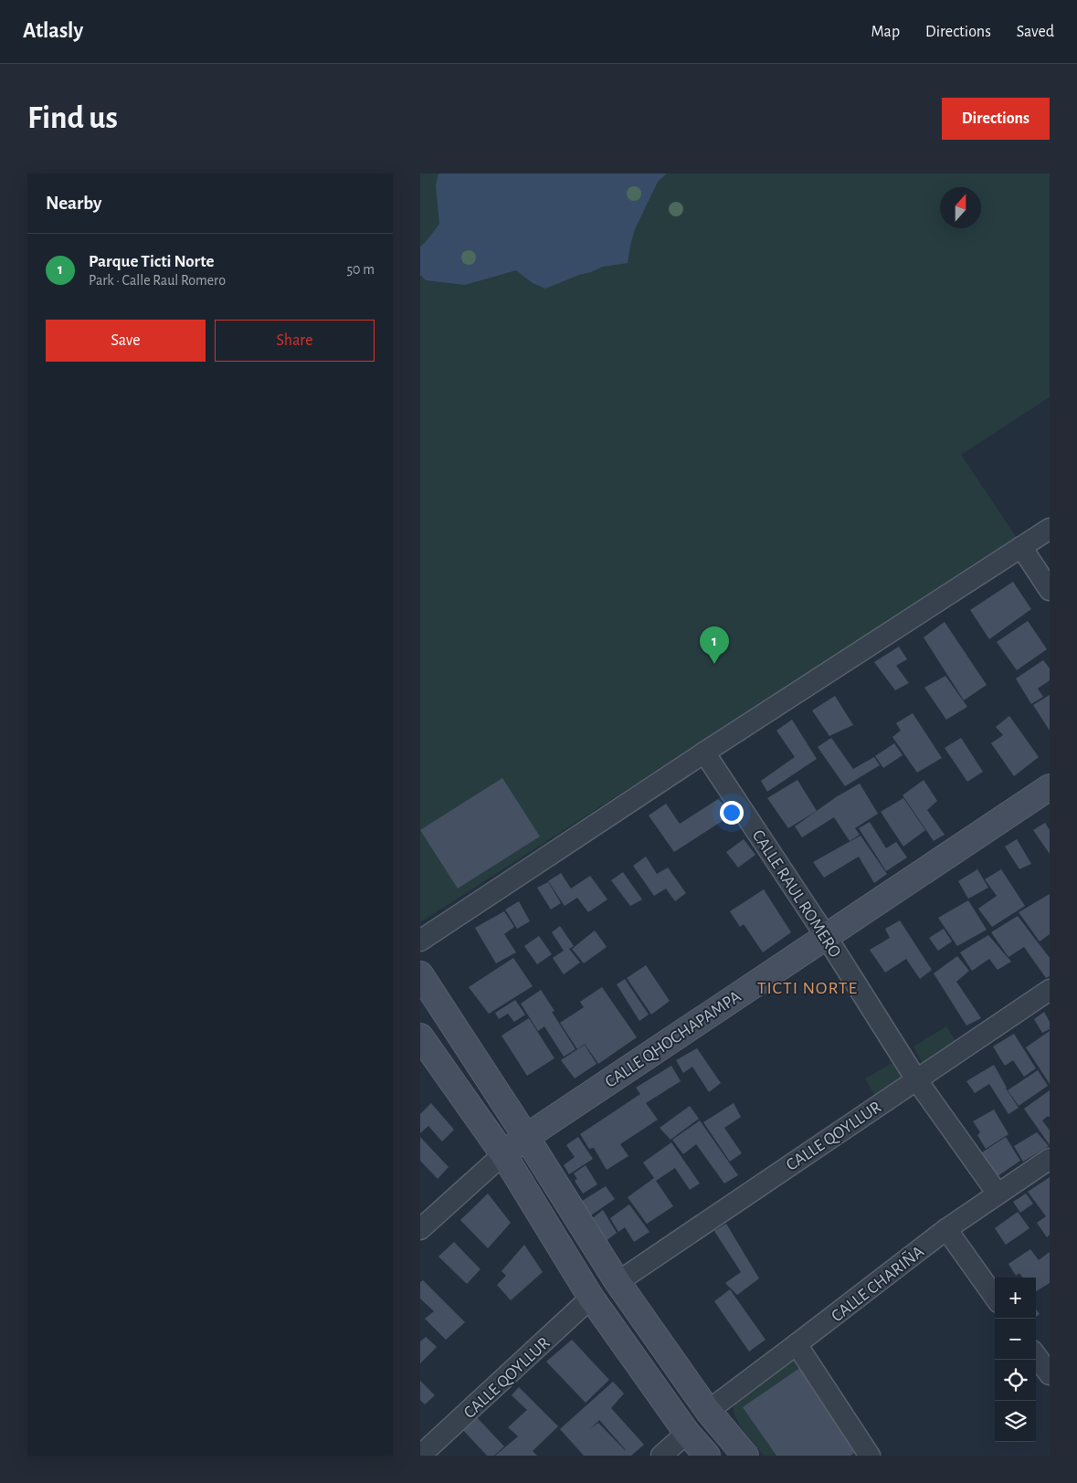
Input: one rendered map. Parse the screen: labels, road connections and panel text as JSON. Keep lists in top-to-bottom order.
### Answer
{
  "streets": {
    "main road": ["CALLE QHOCHAPAMPA"],
    "street": ["CALLE RAUL ROMERO", "CALLE QOYLLUR", "CALLE CHARIÑA"]
  },
  "crossings": [
    ["CALLE RAUL ROMERO", "CALLE QHOCHAPAMPA"],
    ["CALLE RAUL ROMERO", "CALLE QOYLLUR"],
    ["CALLE RAUL ROMERO", "CALLE CHARIÑA"]
  ],
  "districts": ["TICTI NORTE"],
  "north": "top",
  "page": {
    "header": "Atlasly",
    "nav": ["Map", "Directions", "Saved"],
    "buttons": [
      "Directions",
      ["Save", "Share"]
    ],
    "title": "Find us",
    "heading": "Nearby",
    "list": [
      {
        "mark": "1",
        "name": "Parque Ticti Norte",
        "note": "Park · Calle Raul Romero",
        "value": "50 m"
      }
    ],
    "pins": "1",
    "map_buttons": ["+", "−"]
  }
}
